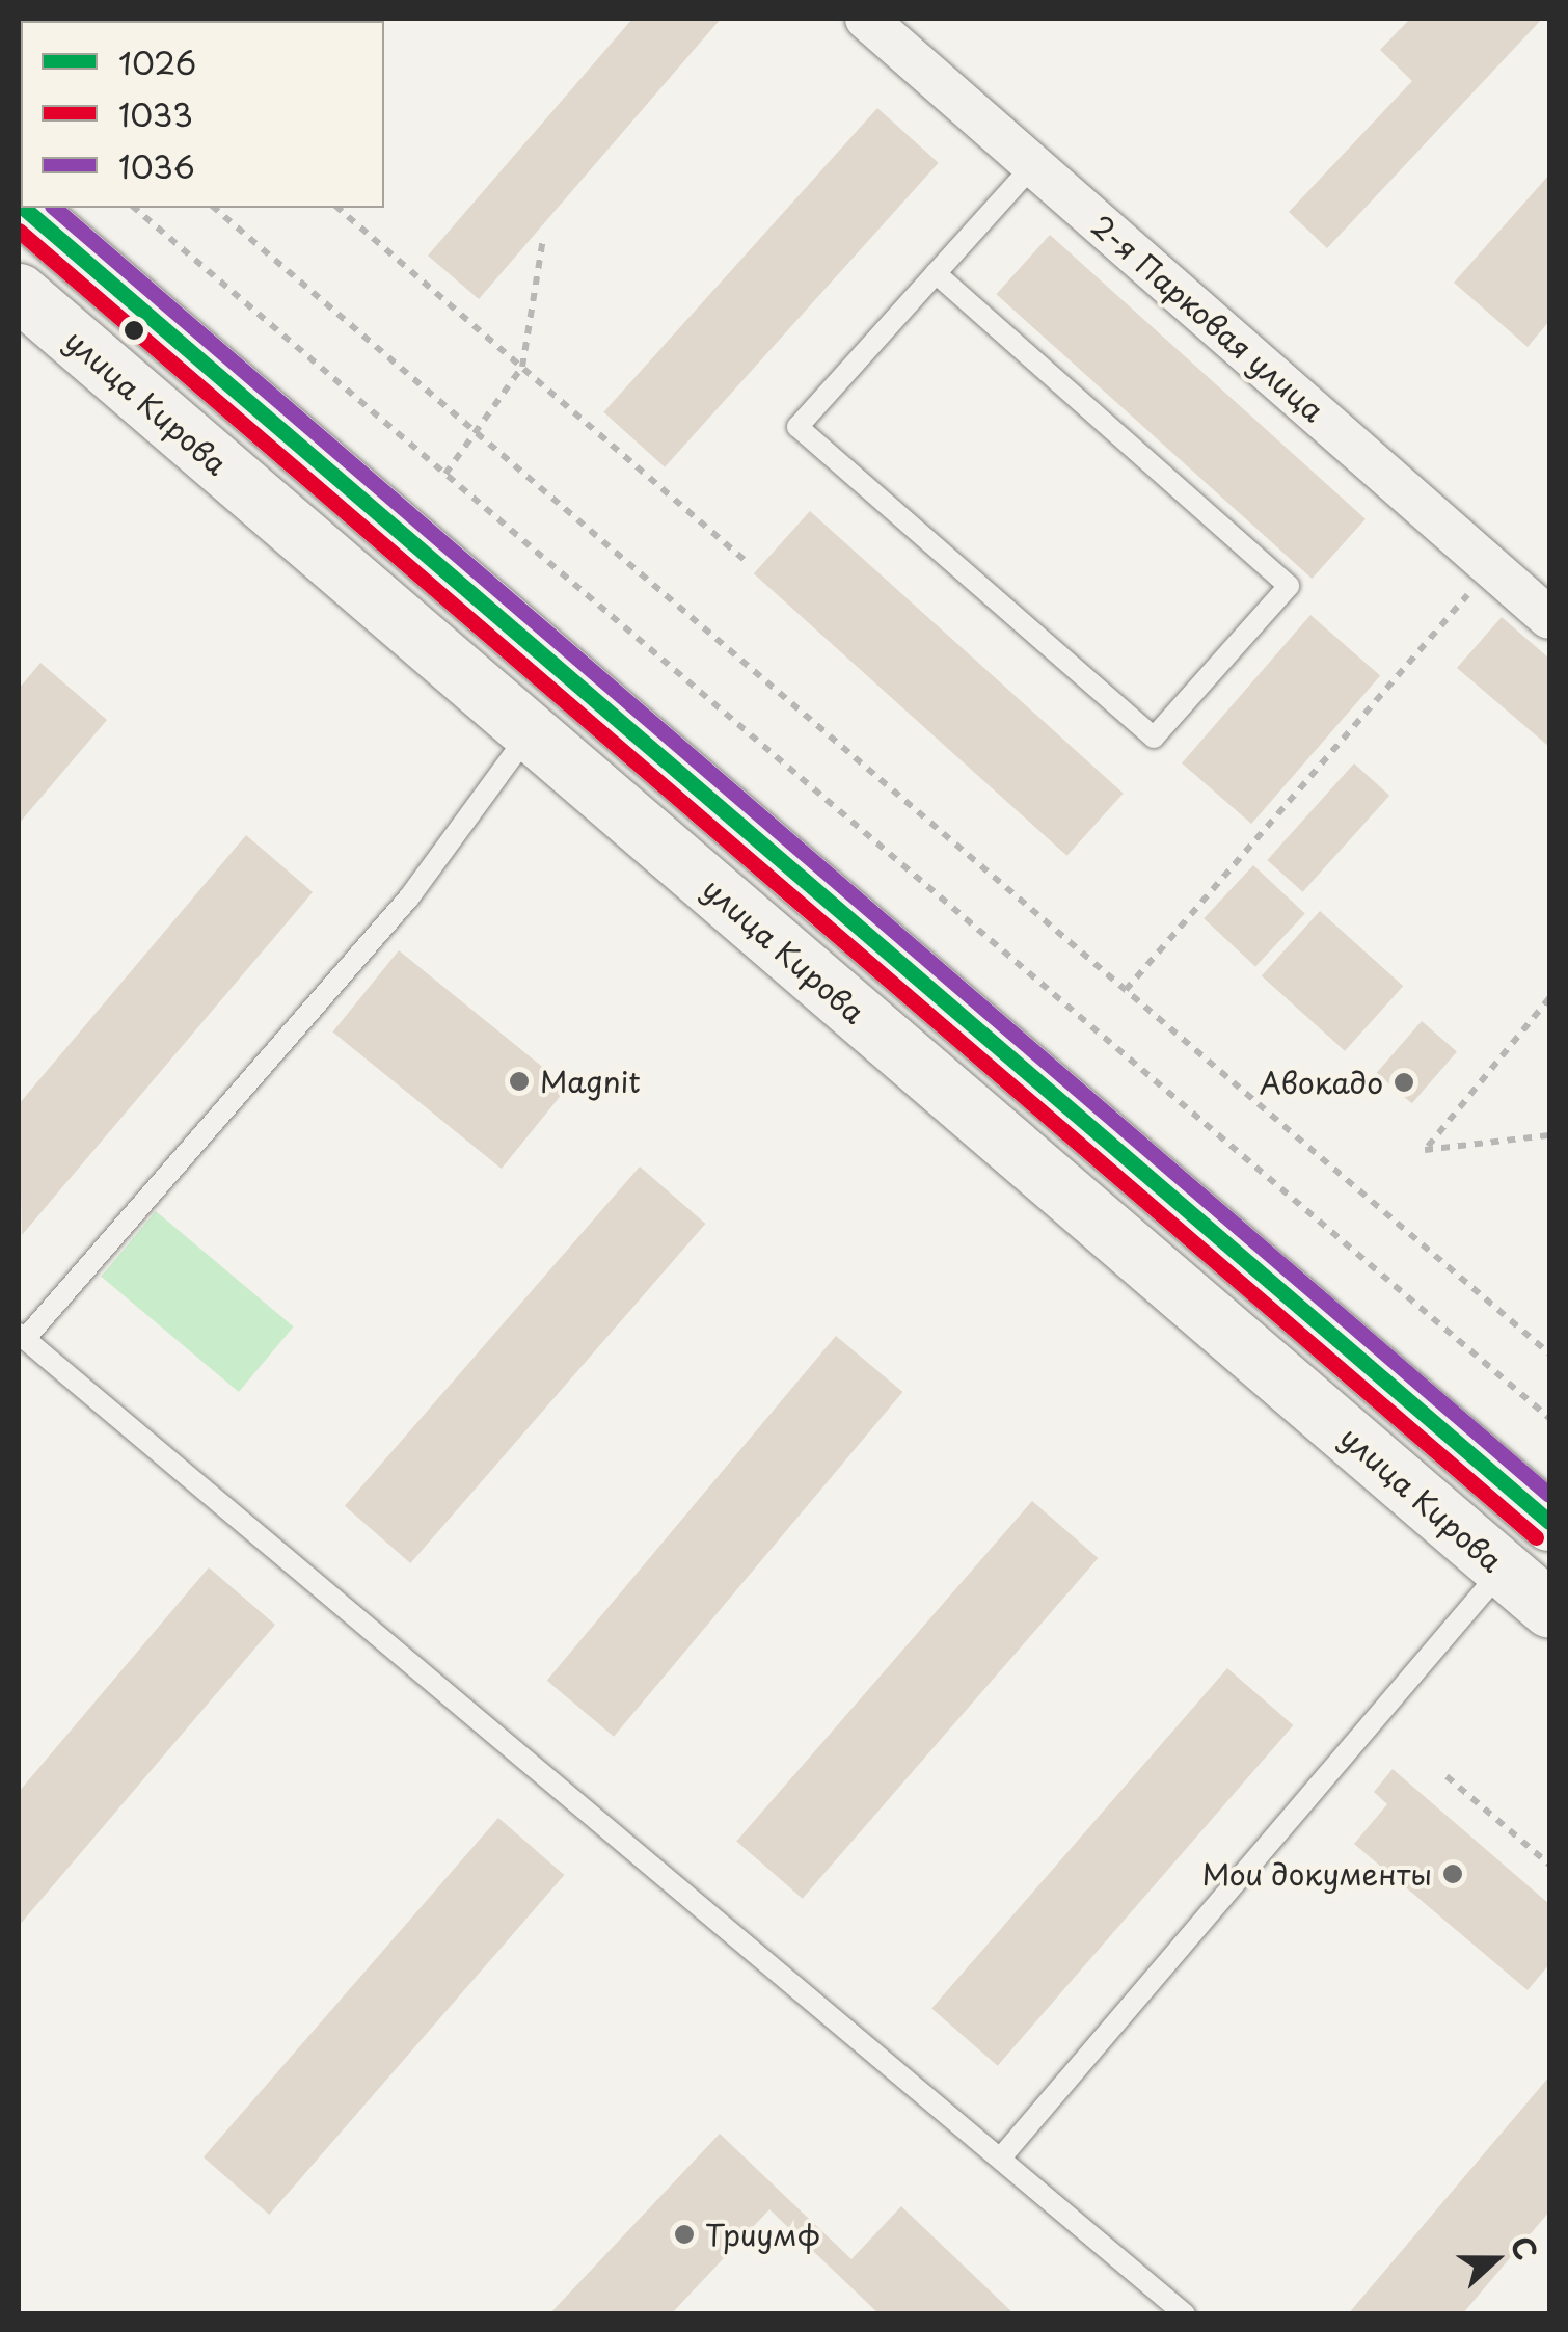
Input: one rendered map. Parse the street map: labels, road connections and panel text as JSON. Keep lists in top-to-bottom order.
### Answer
{
  "streets": {
    "main road": ["улица Кирова"],
    "street": ["2-я Парковая улица"]
  },
  "places": [
    "Magnit",
    "Авокадо",
    "Мои документы",
    "Триумф"
  ],
  "lines": ["transit line 1026", "transit line 1036", "transit line 1033"],
  "legend": ["1026", "1033", "1036"],
  "north": "right"
}
